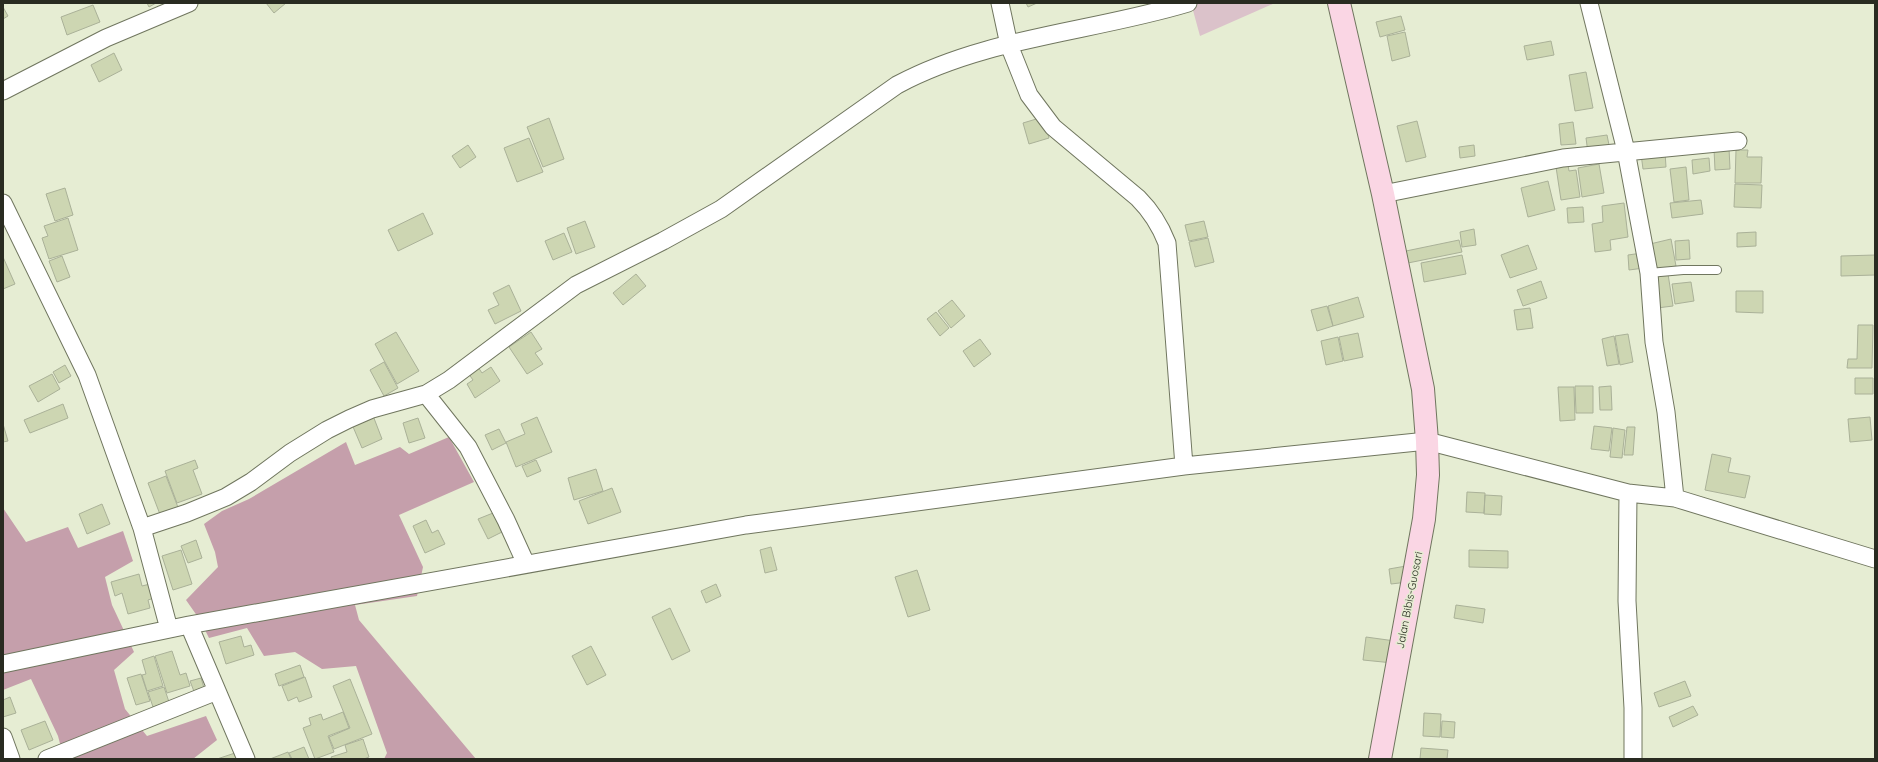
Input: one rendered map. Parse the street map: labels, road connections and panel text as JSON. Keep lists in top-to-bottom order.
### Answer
{
  "streets": {
    "street": ["Jalan Bibis-Guosari"]
  }
}
